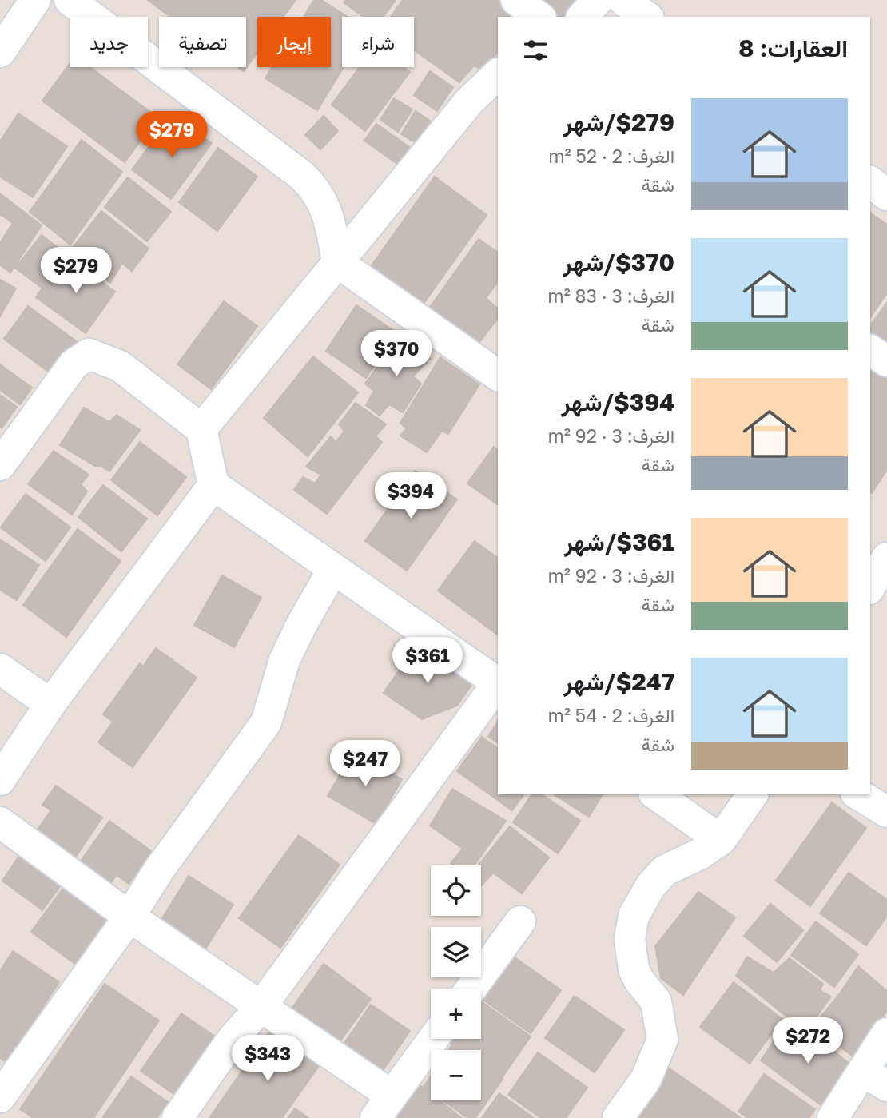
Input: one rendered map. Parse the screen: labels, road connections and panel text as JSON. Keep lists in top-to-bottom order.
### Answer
{
  "page": {
    "chip": [
      "شراء",
      "إيجار",
      "تصفية",
      "جديد"
    ],
    "heading": "العقارات: 8",
    "list": [
      {
        "name": "$279/شهر",
        "note": "الغرف: 2 · 52 m² · شقة"
      },
      {
        "name": "$370/شهر",
        "note": "الغرف: 3 · 83 m² · شقة"
      },
      {
        "name": "$394/شهر",
        "note": "الغرف: 3 · 92 m² · شقة"
      },
      {
        "name": "$361/شهر",
        "note": "الغرف: 3 · 92 m² · شقة"
      },
      {
        "name": "$247/شهر",
        "note": "الغرف: 2 · 54 m² · شقة"
      }
    ],
    "price": [
      "$279",
      "$279",
      "$370",
      "$394",
      "$361",
      "$247",
      "$272",
      "$343"
    ],
    "map_buttons": ["+", "−"]
  }
}
